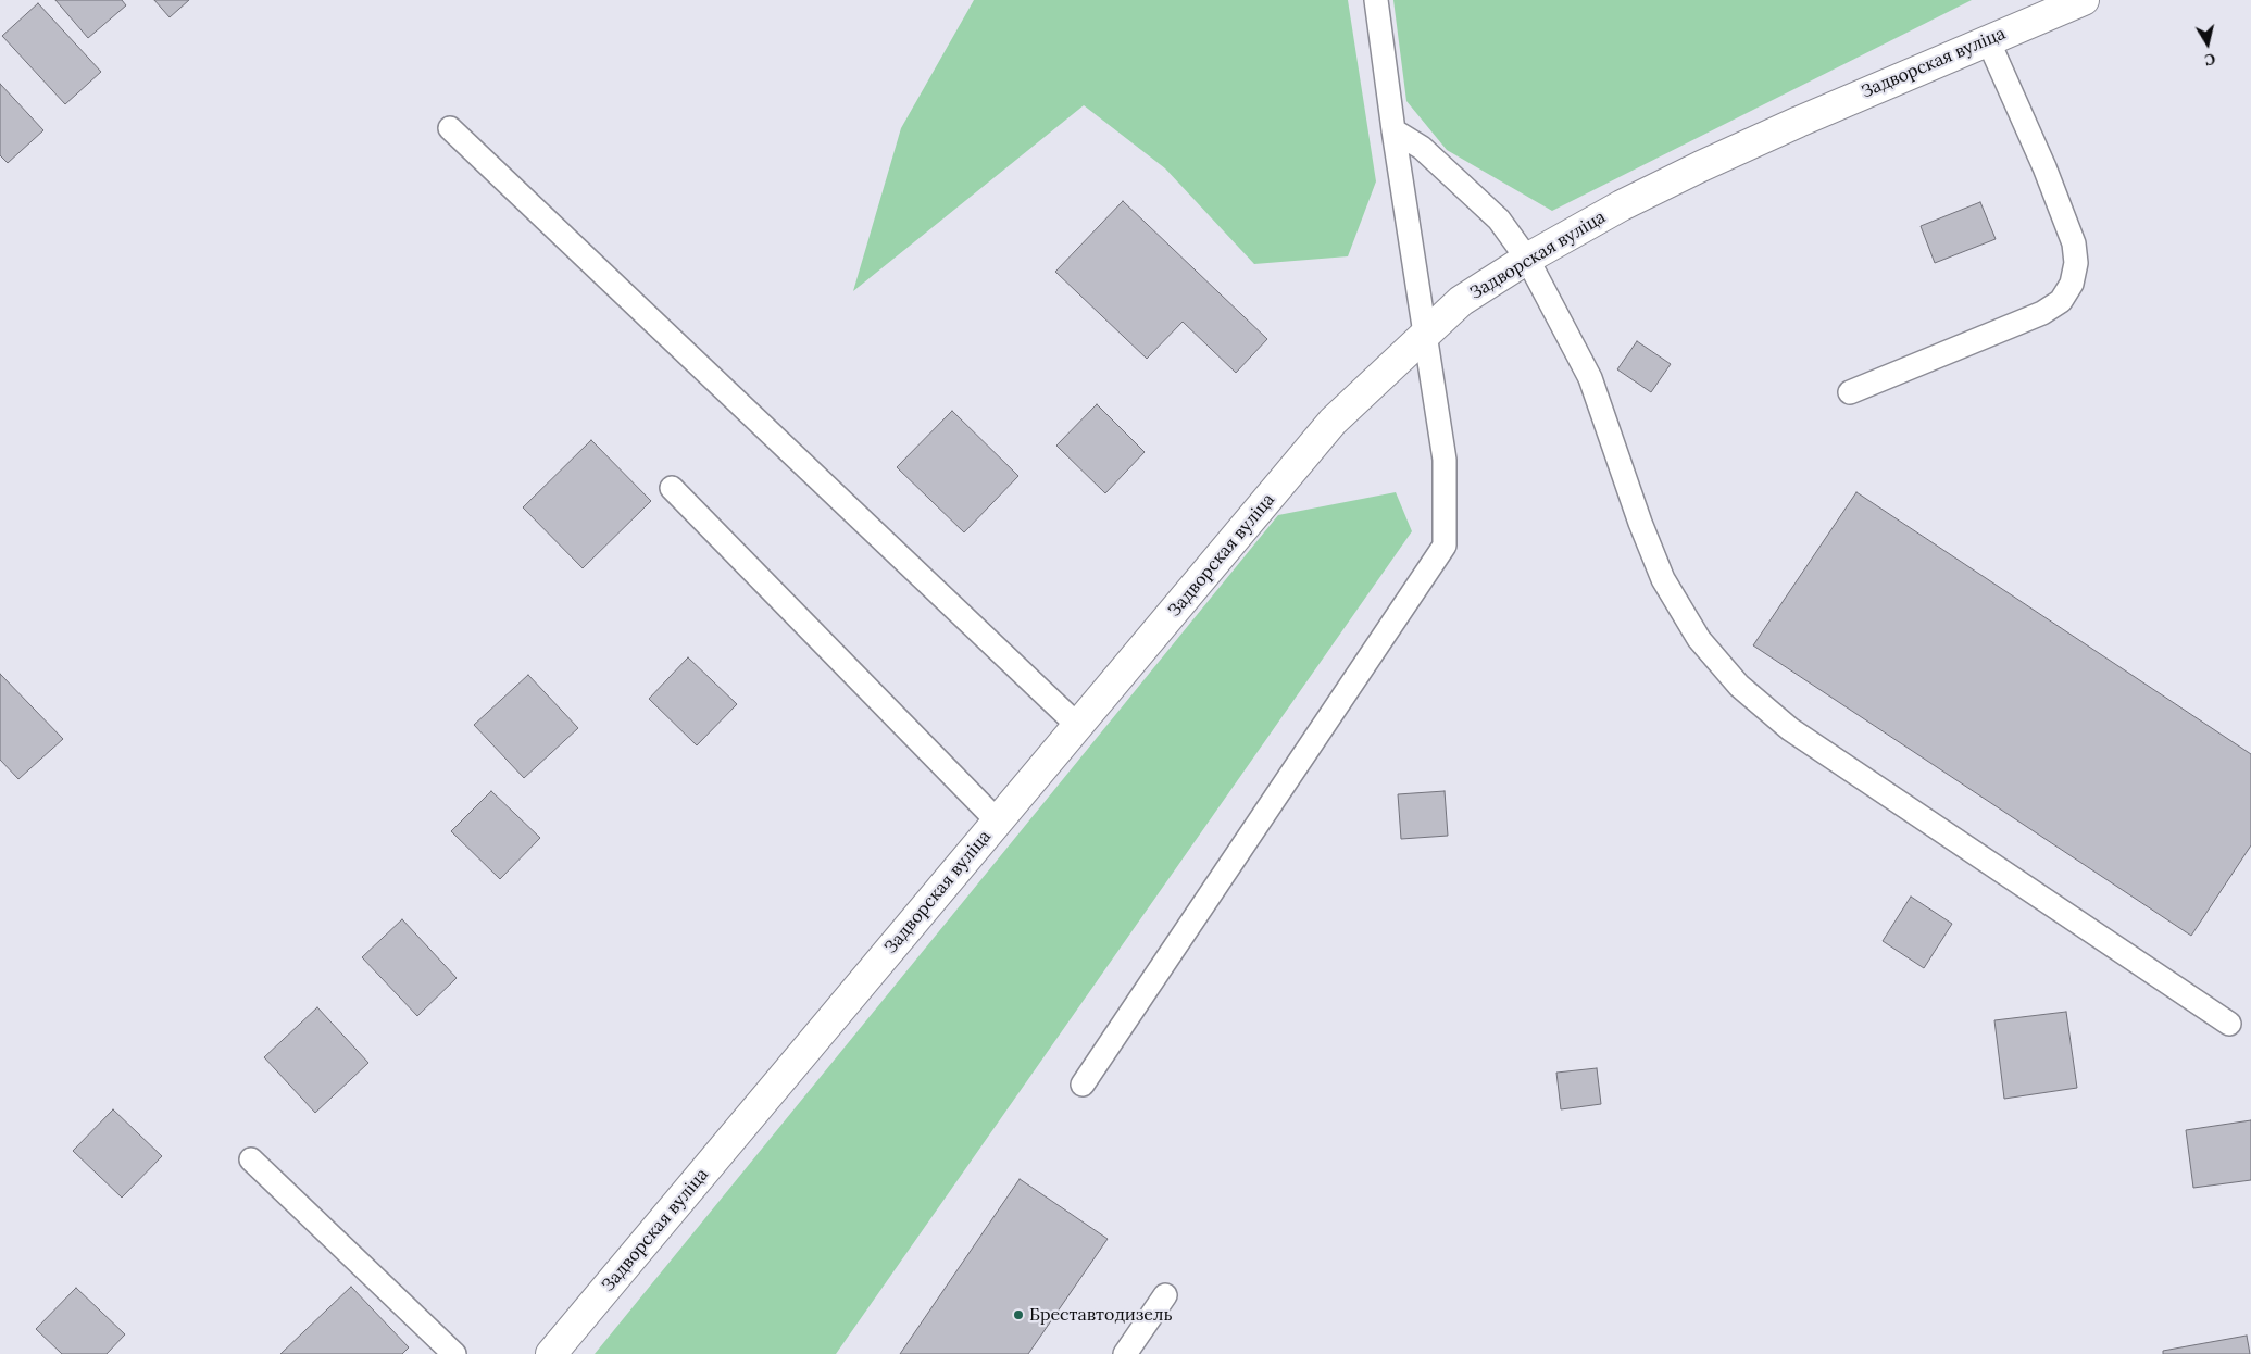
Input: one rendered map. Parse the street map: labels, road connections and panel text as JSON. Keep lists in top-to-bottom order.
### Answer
{
  "streets": {
    "street": ["Задворская вуліца"]
  },
  "places": ["Бреставтодизель"],
  "north": "bottom"
}
